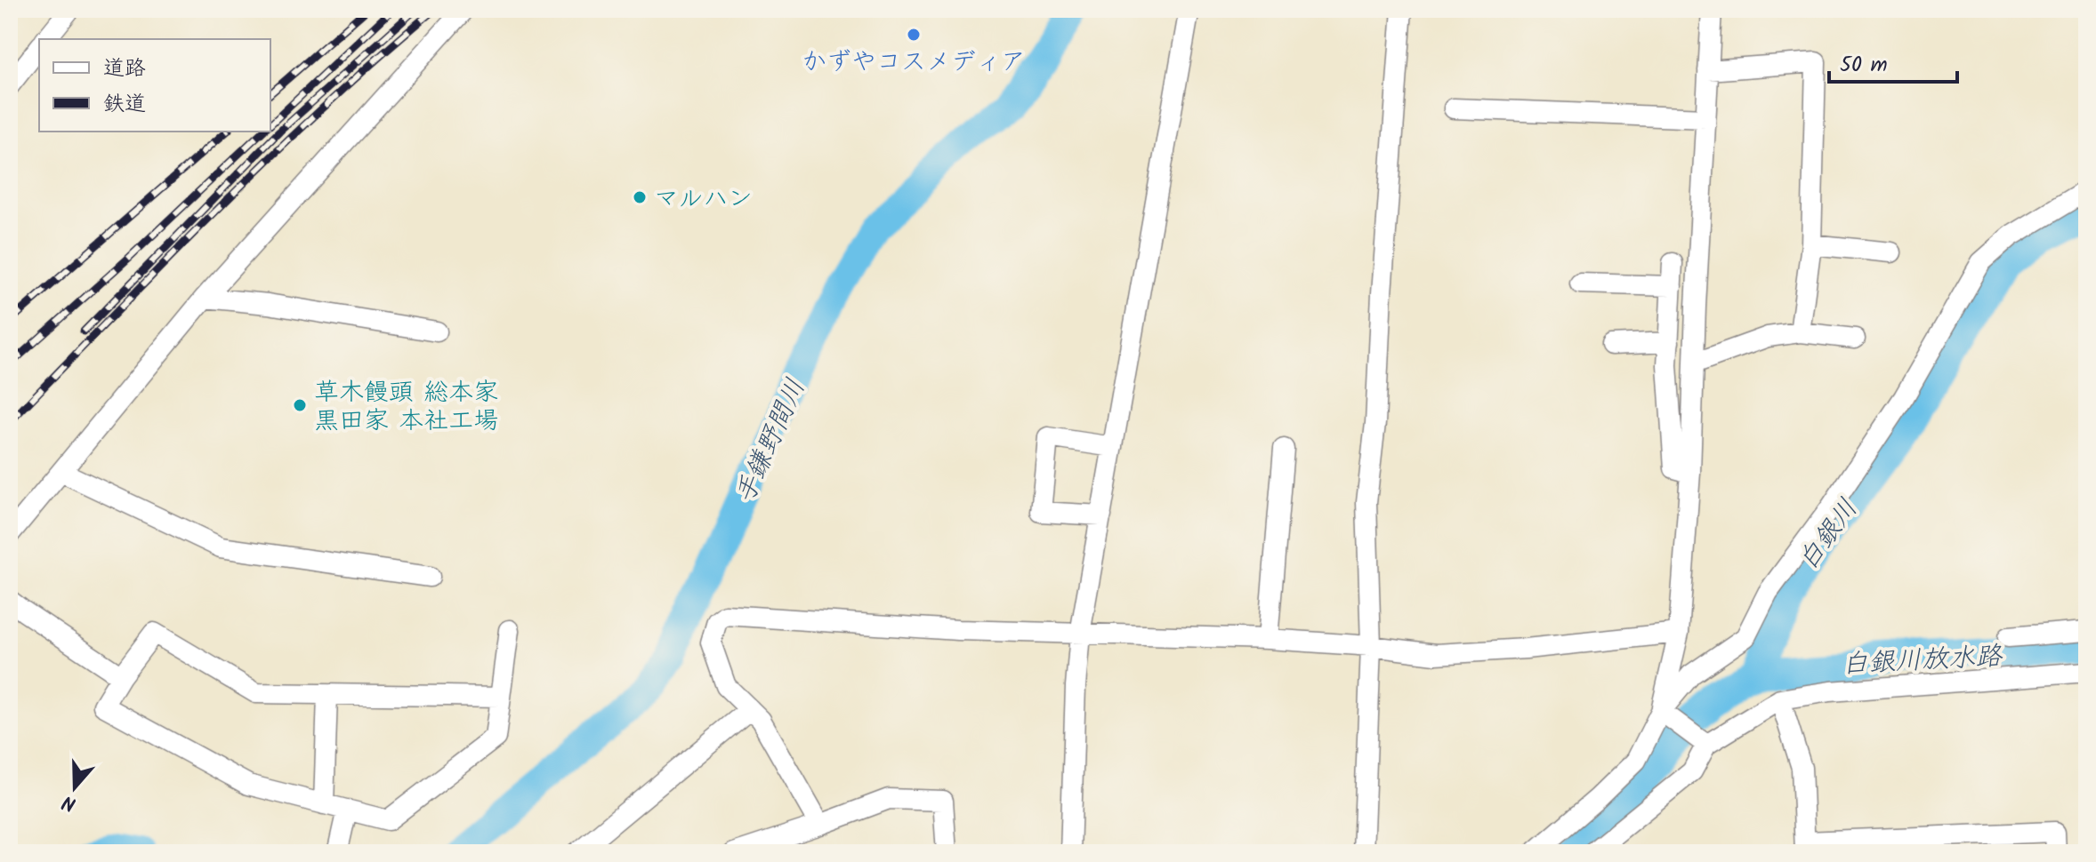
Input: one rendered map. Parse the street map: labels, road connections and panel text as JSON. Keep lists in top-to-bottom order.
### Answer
{
  "water": ["手鎌野間川", "白銀川", "白銀川放水路"],
  "places": ["かずやコスメディア", "マルハン", "草木饅頭 総本家 黒田家 本社工場"],
  "legend": ["道路", "鉄道"],
  "scale_bar": "50 m",
  "north": "bottom"
}
